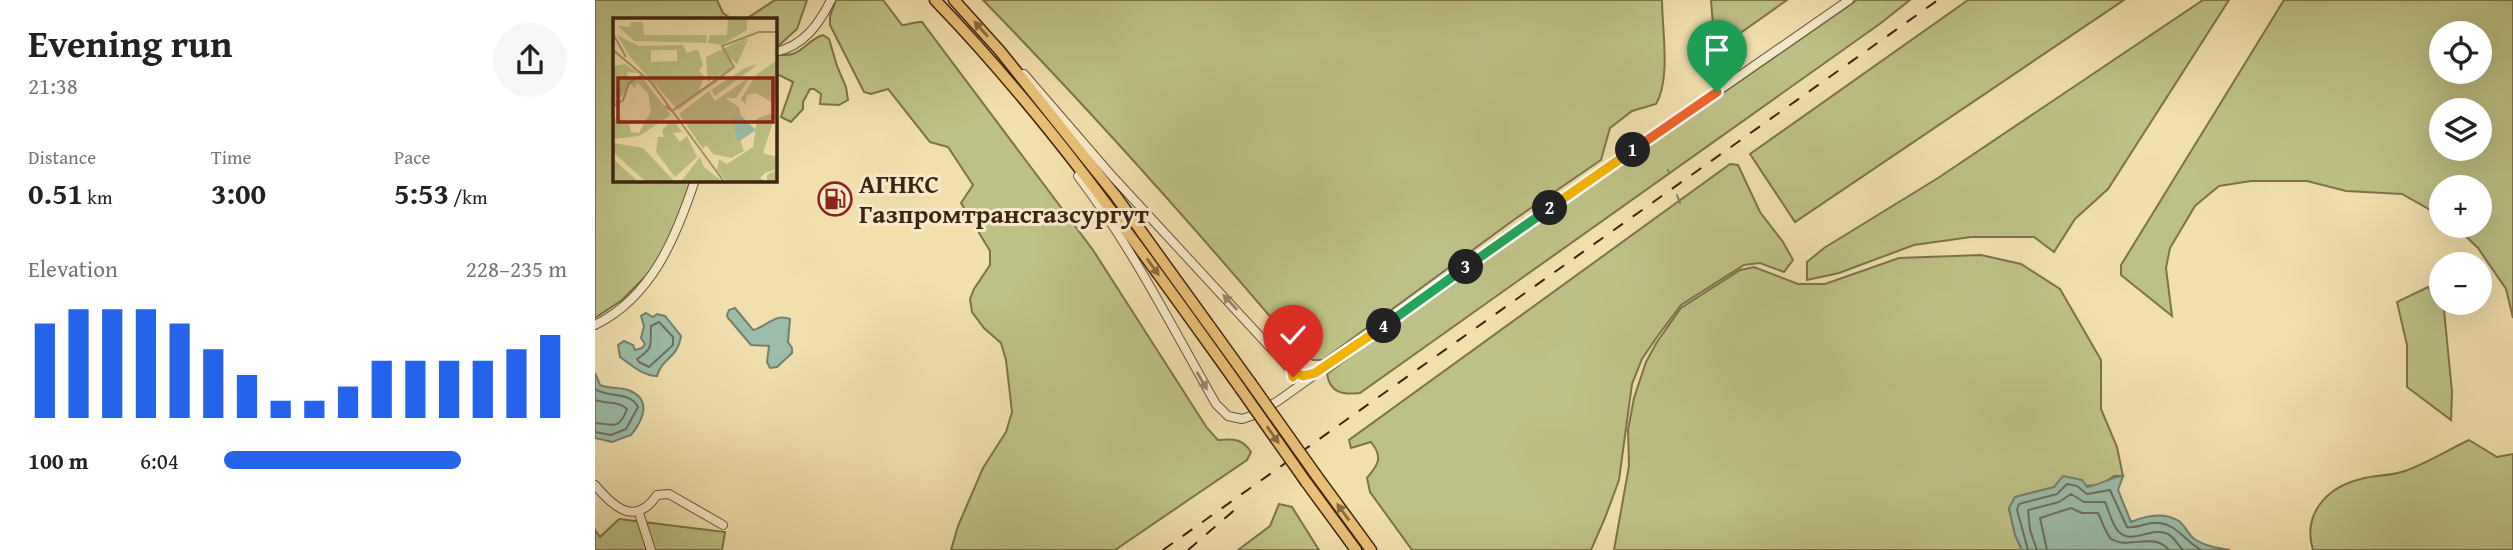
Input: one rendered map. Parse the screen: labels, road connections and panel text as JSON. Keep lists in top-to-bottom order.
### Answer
{
  "places": {
    "fuel station": ["АГНКС Газпромтрансгазсургут"]
  },
  "page": {
    "heading": ["Evening run", "21:38"],
    "map_buttons": ["+", "−"],
    "stats": [
      ["Distance", "0.51 km"],
      ["Time", "3:00"],
      ["Pace", "5:53 /km"]
    ],
    "pins": [
      "1",
      "2",
      "3",
      "4"
    ],
    "chart": ["Elevation", "228–235 m"],
    "list": [
      {
        "name": "100 m",
        "note": "6:04"
      }
    ]
  }
}
